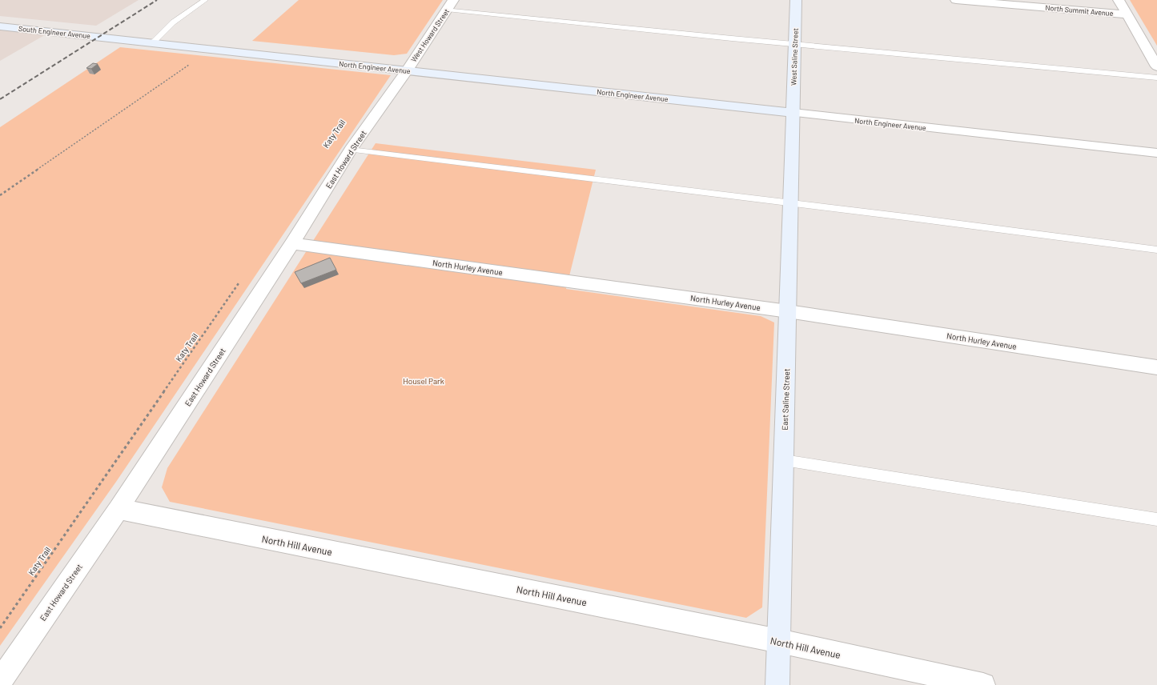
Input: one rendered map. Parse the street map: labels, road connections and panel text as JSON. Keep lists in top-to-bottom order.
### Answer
{
  "streets": {
    "street": [
      "North Summit Avenue",
      "South Engineer Avenue",
      "West Howard Street",
      "West Saline Street",
      "North Engineer Avenue",
      "East Howard Street",
      "North Hurley Avenue",
      "East Saline Street",
      "North Hill Avenue"
    ],
    "path": ["Katy Trail"]
  },
  "crossings": [
    ["South Engineer Avenue", "North Engineer Avenue"],
    ["West Howard Street", "North Engineer Avenue"],
    ["West Howard Street", "East Howard Street"],
    ["West Saline Street", "North Engineer Avenue"],
    ["West Saline Street", "East Saline Street"],
    ["North Engineer Avenue", "East Howard Street"],
    ["North Engineer Avenue", "East Saline Street"],
    ["East Howard Street", "North Hurley Avenue"],
    ["East Howard Street", "North Hill Avenue"],
    ["North Hurley Avenue", "East Saline Street"],
    ["East Saline Street", "North Hill Avenue"]
  ],
  "parks": ["Housel Park"]
}
